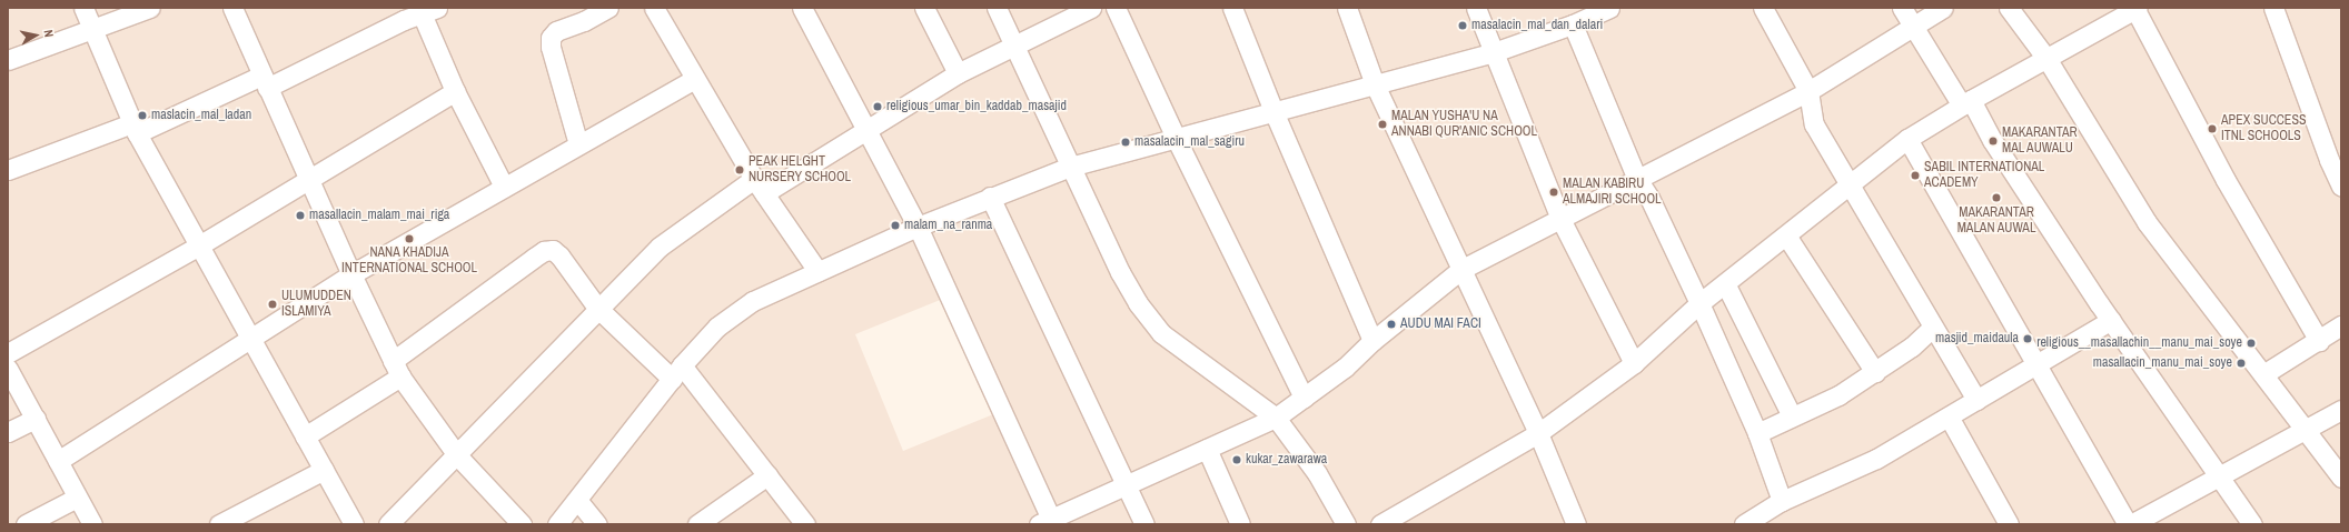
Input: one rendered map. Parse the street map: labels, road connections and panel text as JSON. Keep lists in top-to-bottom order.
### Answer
{
  "places": [
    "masalacin_mal_dan_dalari",
    "religious_umar_bin_kaddab_masajid",
    "maslacin_mal_ladan",
    "MALAN YUSHA'U NA ANNABI QUR'ANIC SCHOOL",
    "APEX SUCCESS ITNL SCHOOLS",
    "MAKARANTAR MAL AUWALU",
    "masalacin_mal_sagiru",
    "PEAK HELGHT NURSERY SCHOOL",
    "SABIL INTERNATIONAL ACADEMY",
    "MALAN KABIRU ALMAJIRI SCHOOL",
    "MAKARANTAR MALAN AUWAL",
    "masallacin_malam_mai_riga",
    "malam_na_ranma",
    "NANA KHADIJA INTERNATIONAL SCHOOL",
    "ULUMUDDEN ISLAMIYA",
    "AUDU MAI FACI",
    "masjid_maidaula",
    "religious__masallachin__manu_mai_soye",
    "masallacin_manu_mai_soye",
    "kukar_zawarawa"
  ],
  "north": "right"
}
